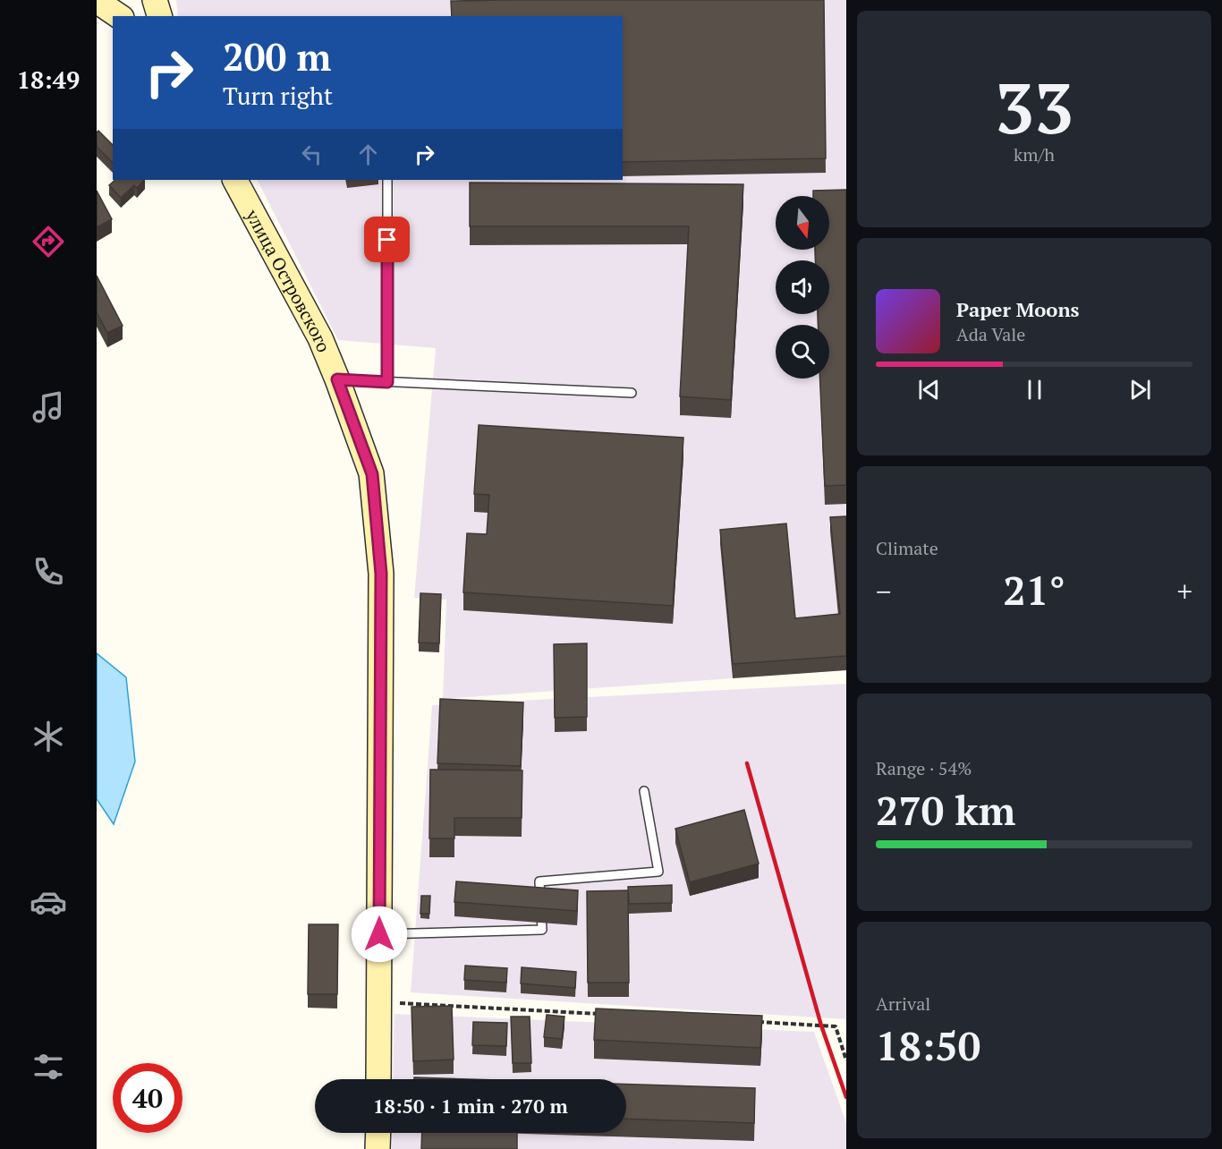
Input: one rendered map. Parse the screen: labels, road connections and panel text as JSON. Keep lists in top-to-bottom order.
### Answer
{
  "streets": {
    "street": ["улица Островского"]
  },
  "north": "bottom",
  "page": {
    "tabs": "18:49",
    "tile": [
      ["33", "km/h"],
      "Climate",
      ["Range · 54%", "270 km"],
      ["Arrival", "18:50"]
    ],
    "turn": ["200 m", "Turn right"],
    "song": ["Paper Moons", "Ada Vale"],
    "heat": ["−", "21°", "+"],
    "limit": "40",
    "trip": "18:50 · 1 min · 270 m"
  }
}
